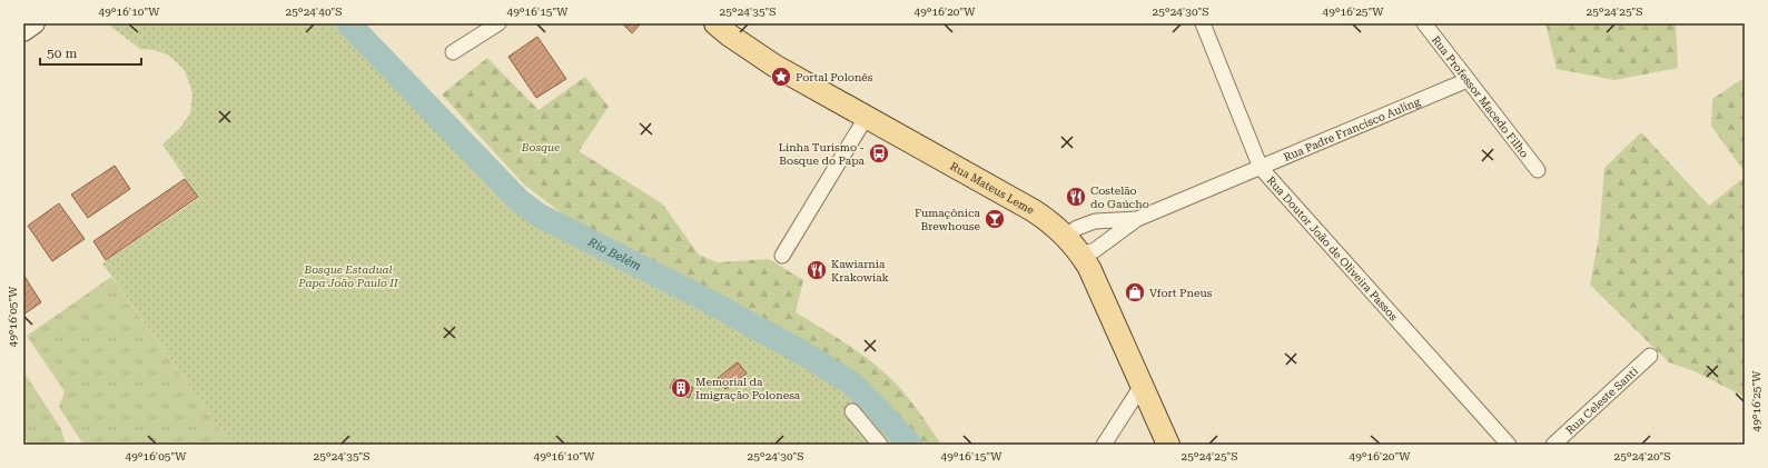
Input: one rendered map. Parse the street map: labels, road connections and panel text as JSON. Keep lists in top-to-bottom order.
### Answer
{
  "streets": {
    "main road": ["Rua Mateus Leme"],
    "street": [
      "Rua Professor Macedo Filho",
      "Rua Padre Francisco Auling",
      "Rua Doutor João de Oliveira Passos",
      "Rua Celeste Santi"
    ]
  },
  "crossings": [
    ["Rua Professor Macedo Filho", "Rua Padre Francisco Auling"],
    ["Rua Padre Francisco Auling", "Rua Mateus Leme"],
    ["Rua Padre Francisco Auling", "Rua Doutor João de Oliveira Passos"]
  ],
  "water": ["Rio Belém"],
  "parks": ["Bosque", "Bosque Estadual Papa João Paulo II"],
  "places": {
    "place": ["Portal Polonês"],
    "bus stop": ["Linha Turismo - Bosque do Papa"],
    "restaurant": ["Costelão do Gaúcho", "Kawiarnia Krakowiak"],
    "bar": ["Fumaçônica Brewhouse"],
    "shop": ["Vfort Pneus"],
    "building": ["Memorial da Imigração Polonesa"]
  },
  "scale_bar": "50 m",
  "coordinates": [
    "49°16'10\"W",
    "25°24'40\"S",
    "49°16'15\"W",
    "25°24'35\"S",
    "49°16'20\"W",
    "25°24'30\"S",
    "49°16'25\"W",
    "25°24'25\"S",
    "49°16'05\"W",
    "25°24'20\"S"
  ]
}
